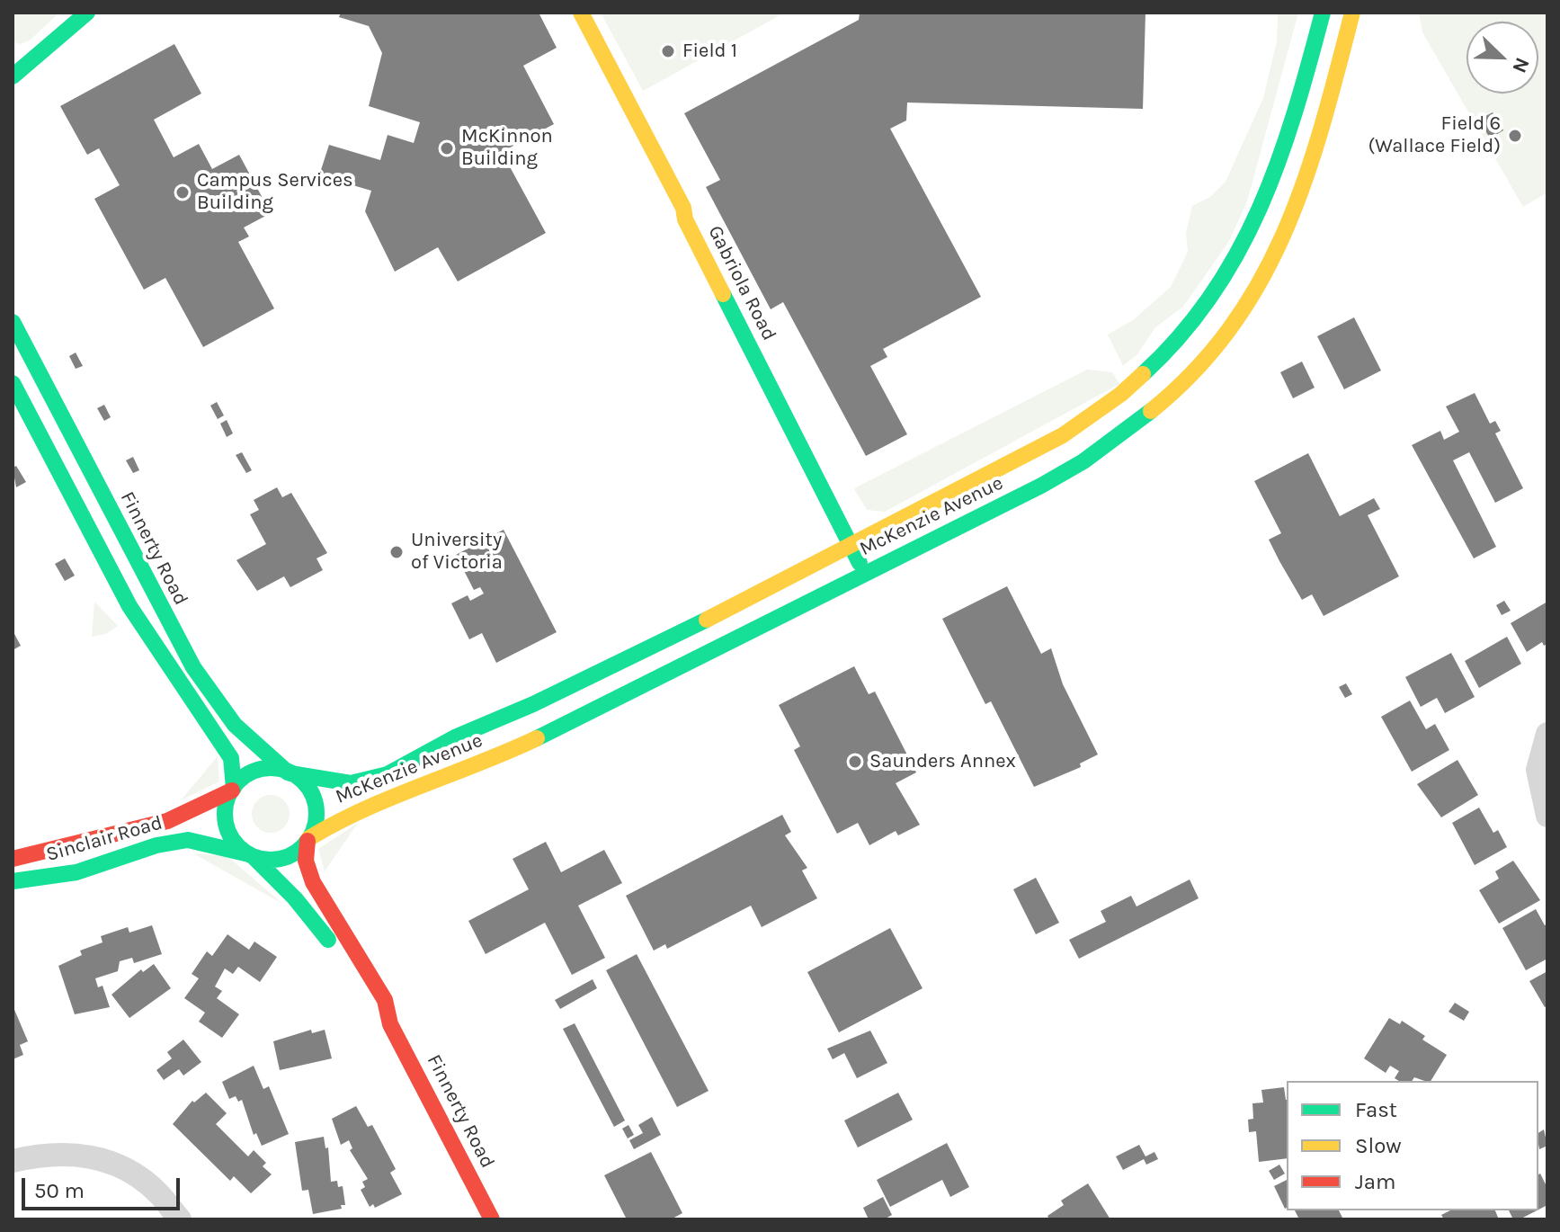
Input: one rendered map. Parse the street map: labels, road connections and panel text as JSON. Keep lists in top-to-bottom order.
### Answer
{
  "streets": {
    "main road": [
      "Gabriola Road",
      "McKenzie Avenue",
      "Finnerty Road",
      "Sinclair Road"
    ]
  },
  "crossings": [
    ["Gabriola Road", "McKenzie Avenue"],
    ["McKenzie Avenue", "Finnerty Road"],
    ["McKenzie Avenue", "Sinclair Road"],
    ["Finnerty Road", "Sinclair Road"]
  ],
  "places": [
    "Field 1",
    "Field 6 (Wallace Field)",
    "McKinnon Building",
    "Campus Services Building",
    "University of Victoria",
    "Saunders Annex"
  ],
  "legend": ["Fast", "Slow", "Jam"],
  "scale_bar": "50 m",
  "north": "bottom right"
}
